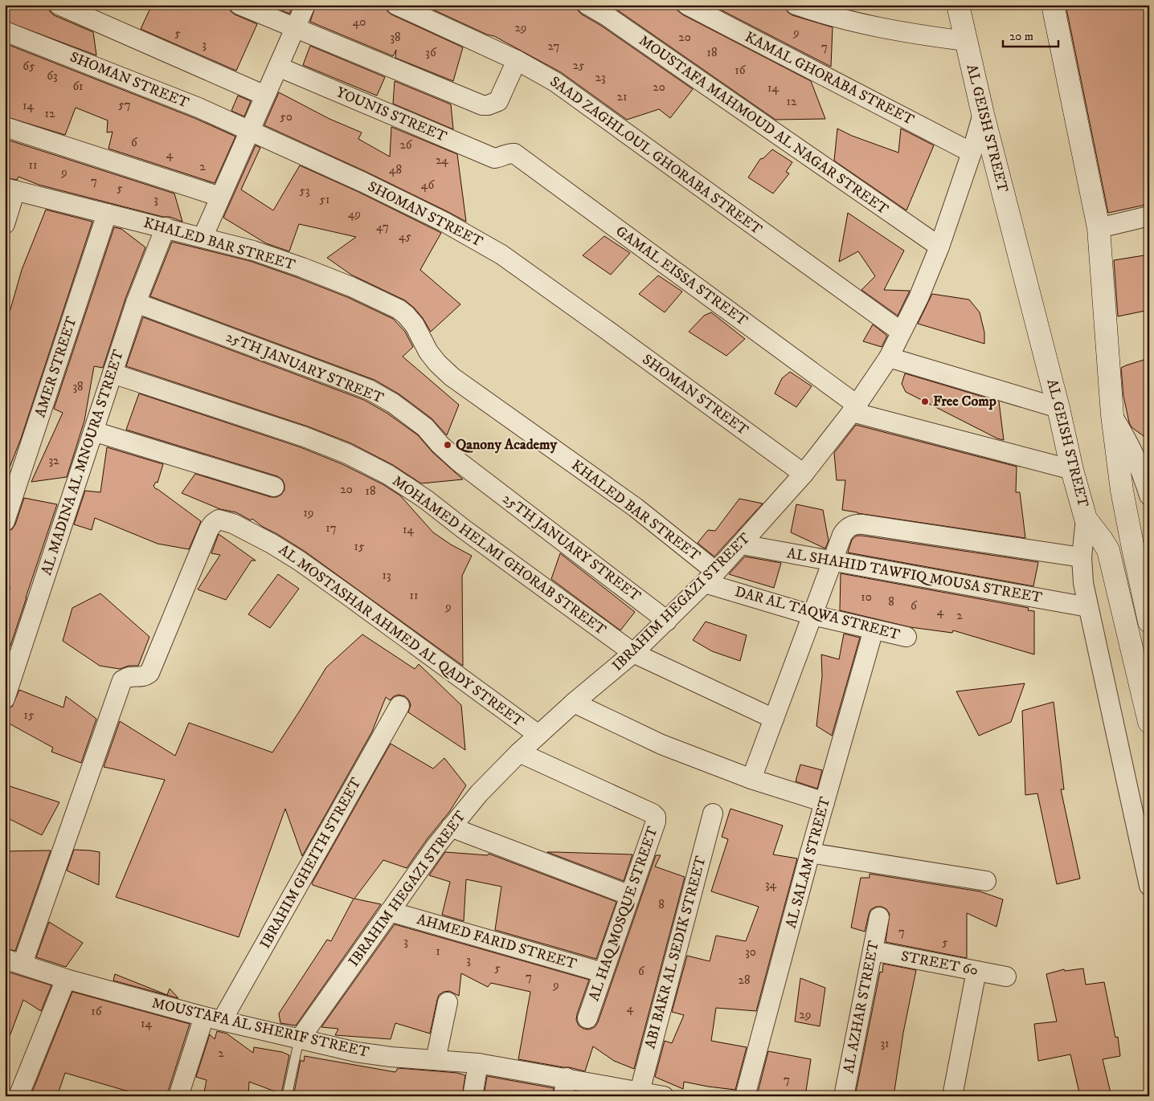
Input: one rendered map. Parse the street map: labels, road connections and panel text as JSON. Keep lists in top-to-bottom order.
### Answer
{
  "streets": {
    "main road": ["AL GEISH STREET"],
    "street": [
      "KAMAL GHORABA STREET",
      "SHOMAN STREET",
      "YOUNIS STREET",
      "MOUSTAFA MAHMOUD AL NAGAR STREET",
      "SAAD ZAGHLOUL GHORABA STREET",
      "KHALED BAR STREET",
      "GAMAL EISSA STREET",
      "AMER STREET",
      "25TH JANUARY STREET",
      "AL MADINA AL MNOURA STREET",
      "MOHAMED HELMI GHORAB STREET",
      "AL SHAHID TAWFIQ MOUSA STREET",
      "IBRAHIM HEGAZI STREET",
      "DAR AL TAQWA STREET",
      "AL MOSTASHAR AHMED AL QADY STREET",
      "AL SALAM STREET",
      "IBRAHIM GHEITH STREET",
      "AL HAQ MOSQUE STREET",
      "AHMED FARID STREET",
      "ABI BAKR AL SEDIK STREET",
      "STREET 60",
      "AL AZHAR STREET",
      "MOUSTAFA AL SHERIF STREET"
    ]
  },
  "crossings": [
    ["KAMAL GHORABA STREET", "IBRAHIM HEGAZI STREET"],
    ["SHOMAN STREET", "IBRAHIM HEGAZI STREET"],
    ["YOUNIS STREET", "GAMAL EISSA STREET"],
    ["MOUSTAFA MAHMOUD AL NAGAR STREET", "IBRAHIM HEGAZI STREET"],
    ["AL GEISH STREET", "AL SHAHID TAWFIQ MOUSA STREET"],
    ["AL GEISH STREET", "IBRAHIM HEGAZI STREET"],
    ["SAAD ZAGHLOUL GHORABA STREET", "IBRAHIM HEGAZI STREET"],
    ["KHALED BAR STREET", "AMER STREET"],
    ["KHALED BAR STREET", "AL MADINA AL MNOURA STREET"],
    ["KHALED BAR STREET", "IBRAHIM HEGAZI STREET"],
    ["KHALED BAR STREET", "DAR AL TAQWA STREET"],
    ["GAMAL EISSA STREET", "IBRAHIM HEGAZI STREET"],
    ["25TH JANUARY STREET", "AL MADINA AL MNOURA STREET"],
    ["25TH JANUARY STREET", "IBRAHIM HEGAZI STREET"],
    ["AL MADINA AL MNOURA STREET", "MOHAMED HELMI GHORAB STREET"],
    ["MOHAMED HELMI GHORAB STREET", "IBRAHIM HEGAZI STREET"],
    ["AL SHAHID TAWFIQ MOUSA STREET", "IBRAHIM HEGAZI STREET"],
    ["IBRAHIM HEGAZI STREET", "DAR AL TAQWA STREET"],
    ["IBRAHIM HEGAZI STREET", "AL MOSTASHAR AHMED AL QADY STREET"],
    ["IBRAHIM HEGAZI STREET", "AL HAQ MOSQUE STREET"],
    ["IBRAHIM HEGAZI STREET", "AHMED FARID STREET"],
    ["IBRAHIM HEGAZI STREET", "MOUSTAFA AL SHERIF STREET"],
    ["DAR AL TAQWA STREET", "AL SALAM STREET"],
    ["AL MOSTASHAR AHMED AL QADY STREET", "MOUSTAFA AL SHERIF STREET"],
    ["IBRAHIM GHEITH STREET", "MOUSTAFA AL SHERIF STREET"],
    ["AL HAQ MOSQUE STREET", "AHMED FARID STREET"],
    ["ABI BAKR AL SEDIK STREET", "MOUSTAFA AL SHERIF STREET"],
    ["STREET 60", "AL AZHAR STREET"]
  ],
  "places": ["Free Comp", "Qanony Academy"],
  "house_numbers": [
    "40",
    "29",
    "9",
    "5",
    "38",
    "20",
    "3",
    "27",
    "7",
    "36",
    "18",
    "25",
    "65",
    "16",
    "63",
    "23",
    "61",
    "20",
    "14",
    "21",
    "12",
    "57",
    "14",
    "12",
    "50",
    "6",
    "26",
    "4",
    "24",
    "11",
    "2",
    "48",
    "9",
    "7",
    "46",
    "5",
    "53",
    "3",
    "51",
    "49",
    "47",
    "45",
    "38",
    "32",
    "20",
    "18",
    "19",
    "17",
    "14",
    "15",
    "13",
    "11",
    "10",
    "8",
    "6",
    "9",
    "4",
    "2",
    "15",
    "34",
    "8",
    "7",
    "3",
    "5",
    "1",
    "30",
    "3",
    "5",
    "6",
    "7",
    "28",
    "9",
    "4",
    "16",
    "29",
    "14",
    "31",
    "2",
    "7"
  ],
  "scale_bar": "20 m"
}
